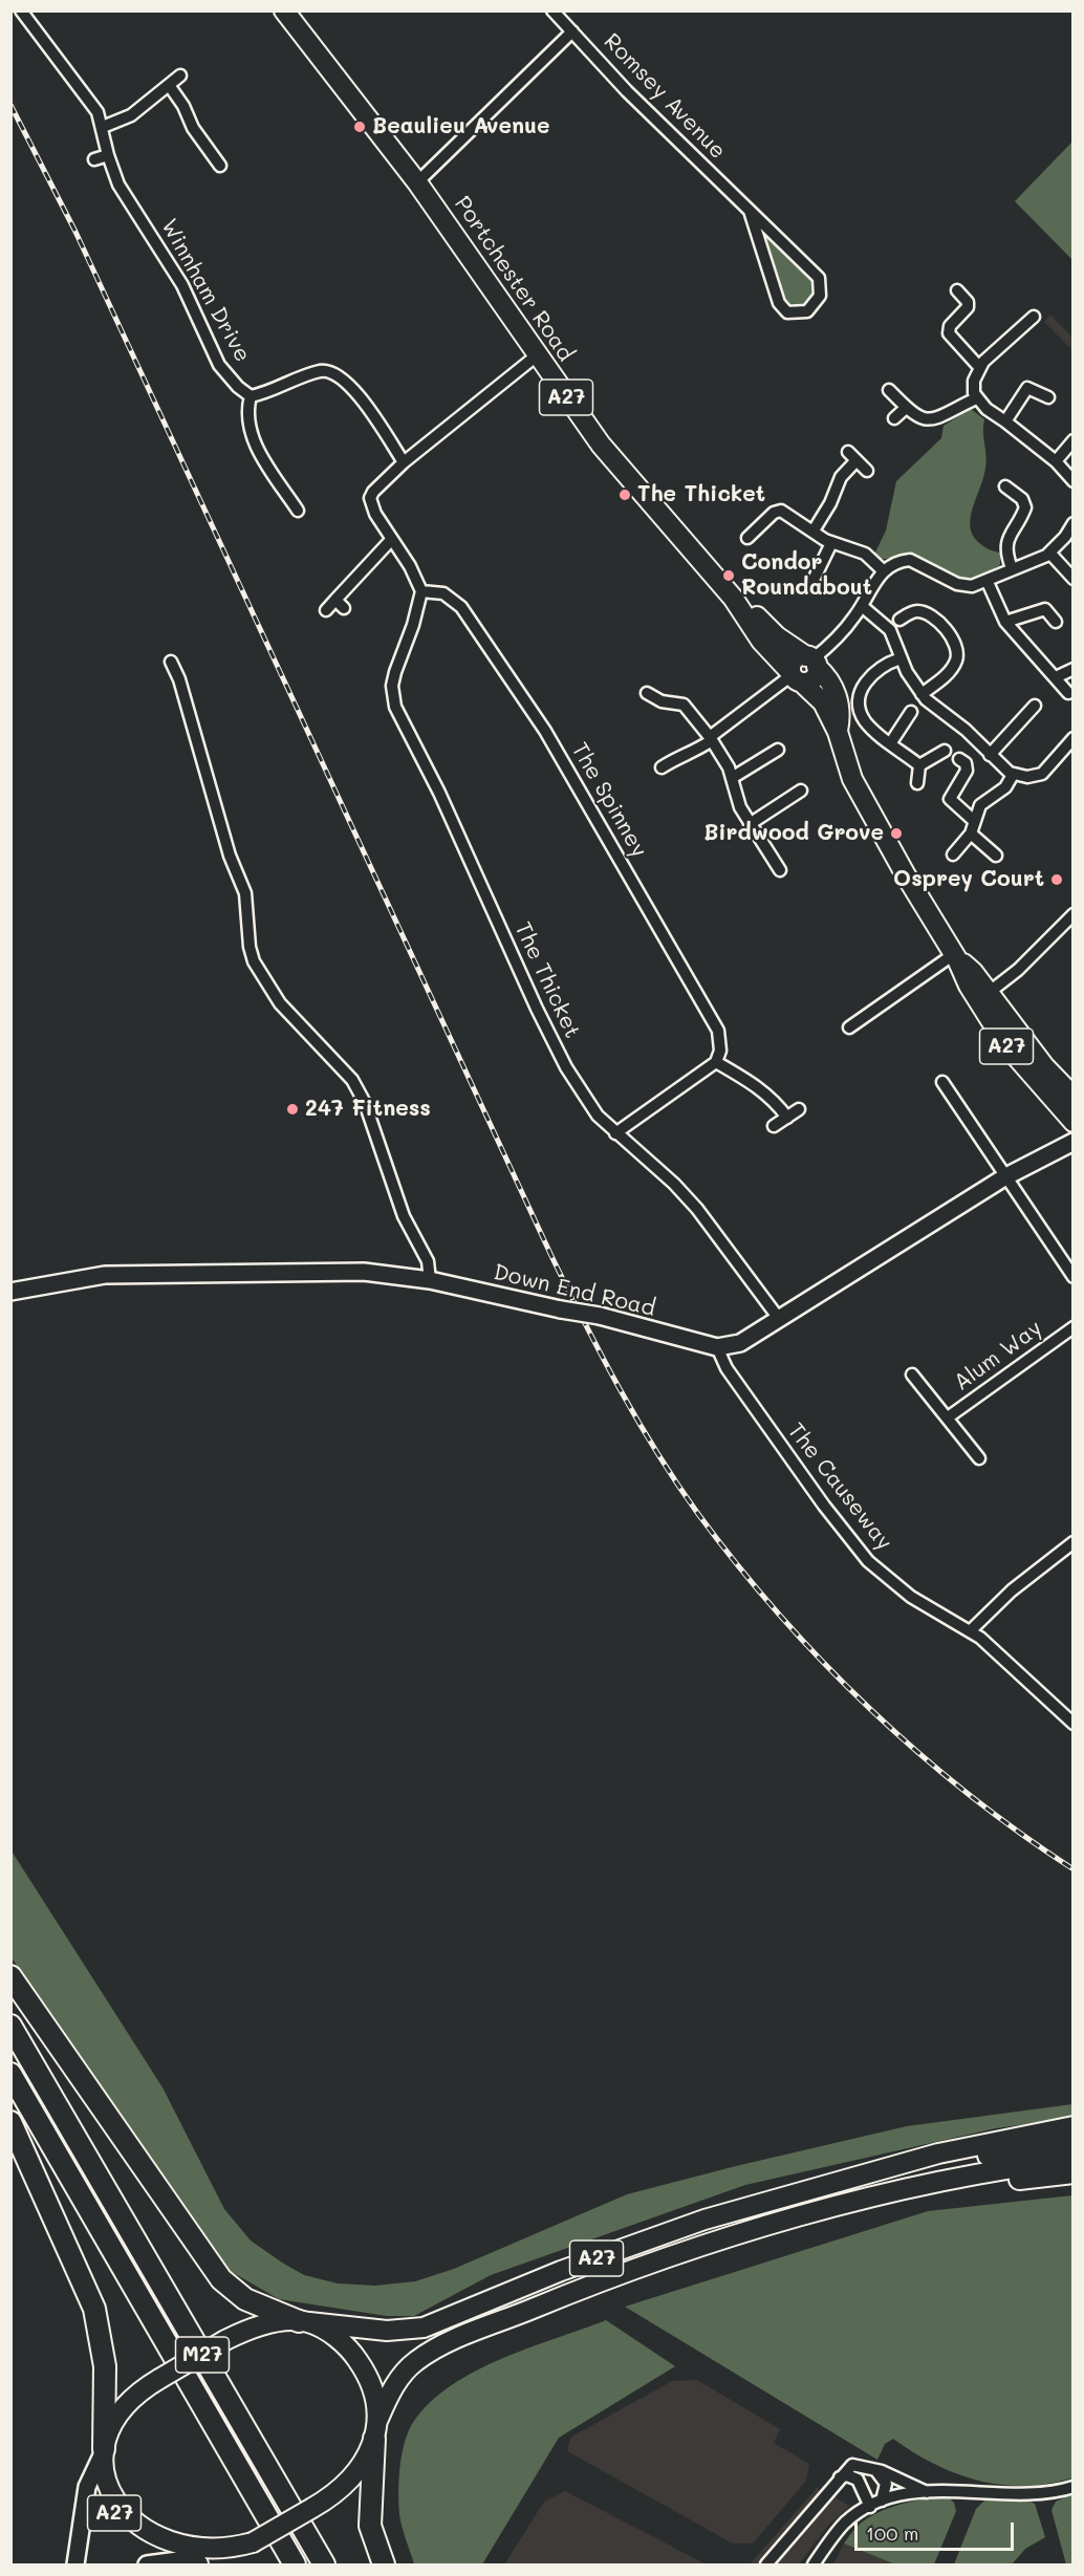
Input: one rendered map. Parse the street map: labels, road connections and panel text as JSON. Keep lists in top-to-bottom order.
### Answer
{
  "streets": {
    "highway": ["M27"],
    "main road": ["Portchester Road", "A27"],
    "street": [
      "Romsey Avenue",
      "Winnham Drive",
      "The Spinney",
      "The Thicket",
      "Down End Road",
      "Alum Way",
      "The Causeway"
    ]
  },
  "crossings": [
    ["The Spinney", "The Thicket"],
    ["The Thicket", "Down End Road"],
    ["Down End Road", "The Causeway"]
  ],
  "places": [
    "Beaulieu Avenue",
    "The Thicket",
    "Condor Roundabout",
    "Birdwood Grove",
    "Osprey Court",
    "247 Fitness"
  ],
  "scale_bar": "100 m"
}
